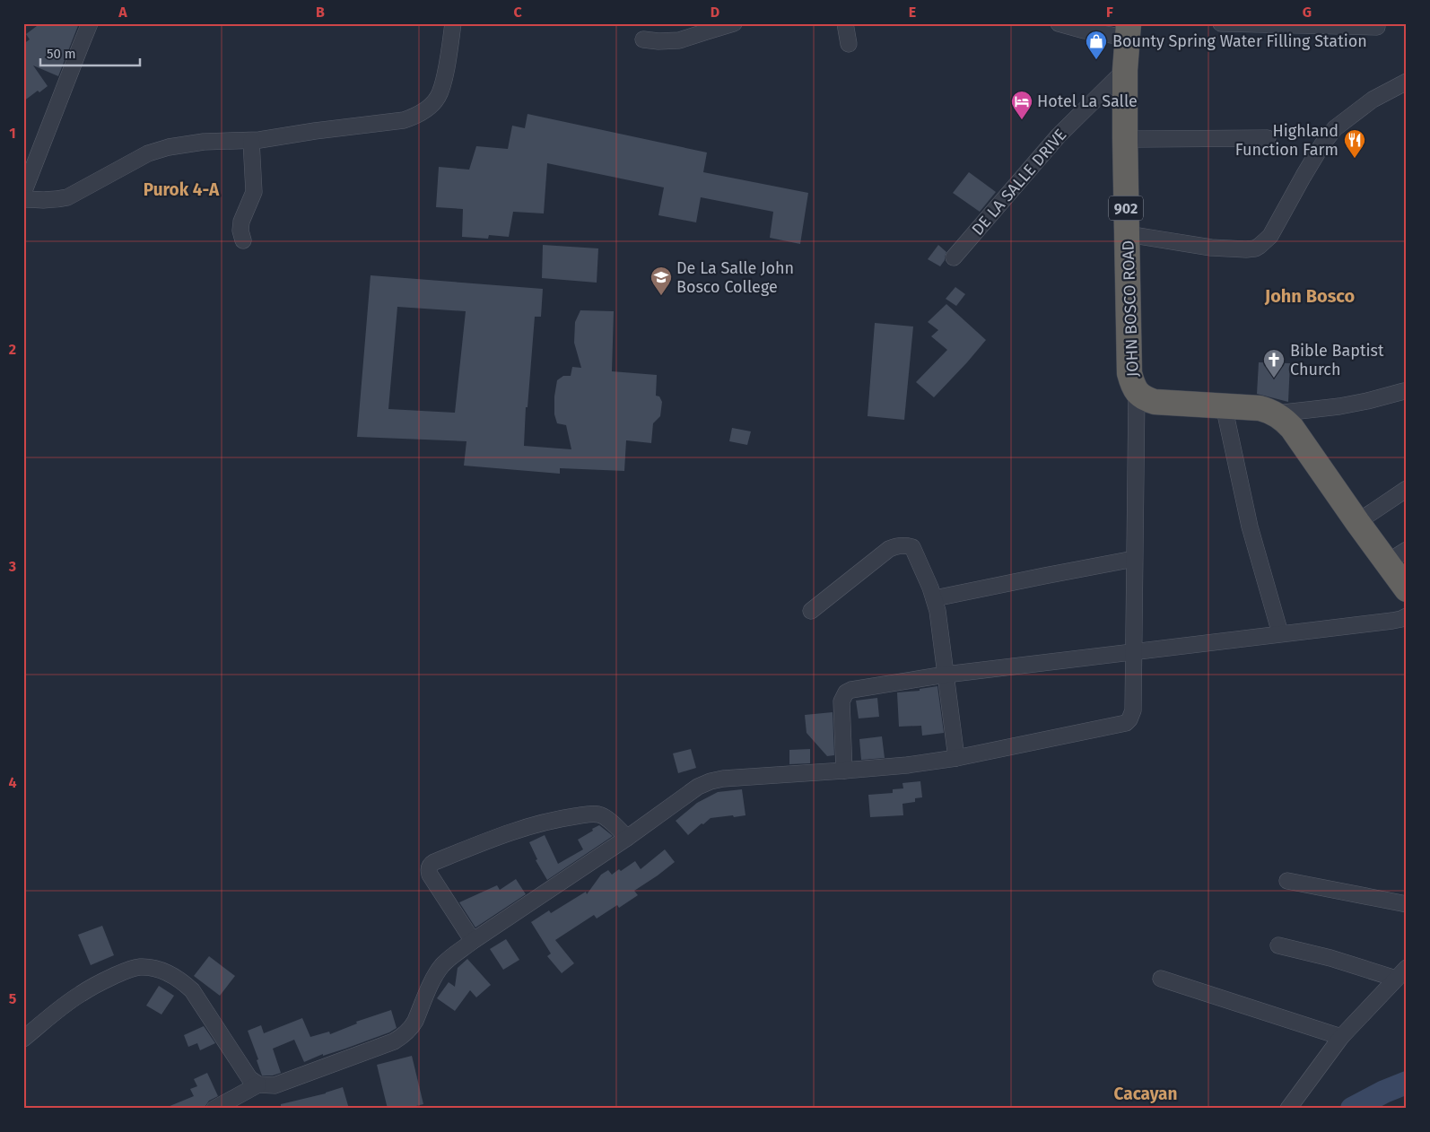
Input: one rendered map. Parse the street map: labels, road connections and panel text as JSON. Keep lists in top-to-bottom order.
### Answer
{
  "streets": {
    "highway": ["902", "JOHN BOSCO ROAD"],
    "street": ["DE LA SALLE DRIVE"]
  },
  "crossings": [
    ["DE LA SALLE DRIVE", "JOHN BOSCO ROAD"]
  ],
  "districts": ["Purok 4-A", "John Bosco", "Cacayan"],
  "places": {
    "shop": ["Bounty Spring Water Filling Station"],
    "hotel": ["Hotel La Salle"],
    "restaurant": ["Highland Function Farm"],
    "school or university": ["De La Salle John Bosco College"],
    "church": ["Bible Baptist Church"]
  },
  "scale_bar": "50 m",
  "grid": {
    "columns": [
      "A",
      "B",
      "C",
      "D",
      "E",
      "F",
      "G"
    ],
    "rows": [
      "1",
      "2",
      "3",
      "4",
      "5"
    ]
  }
}
